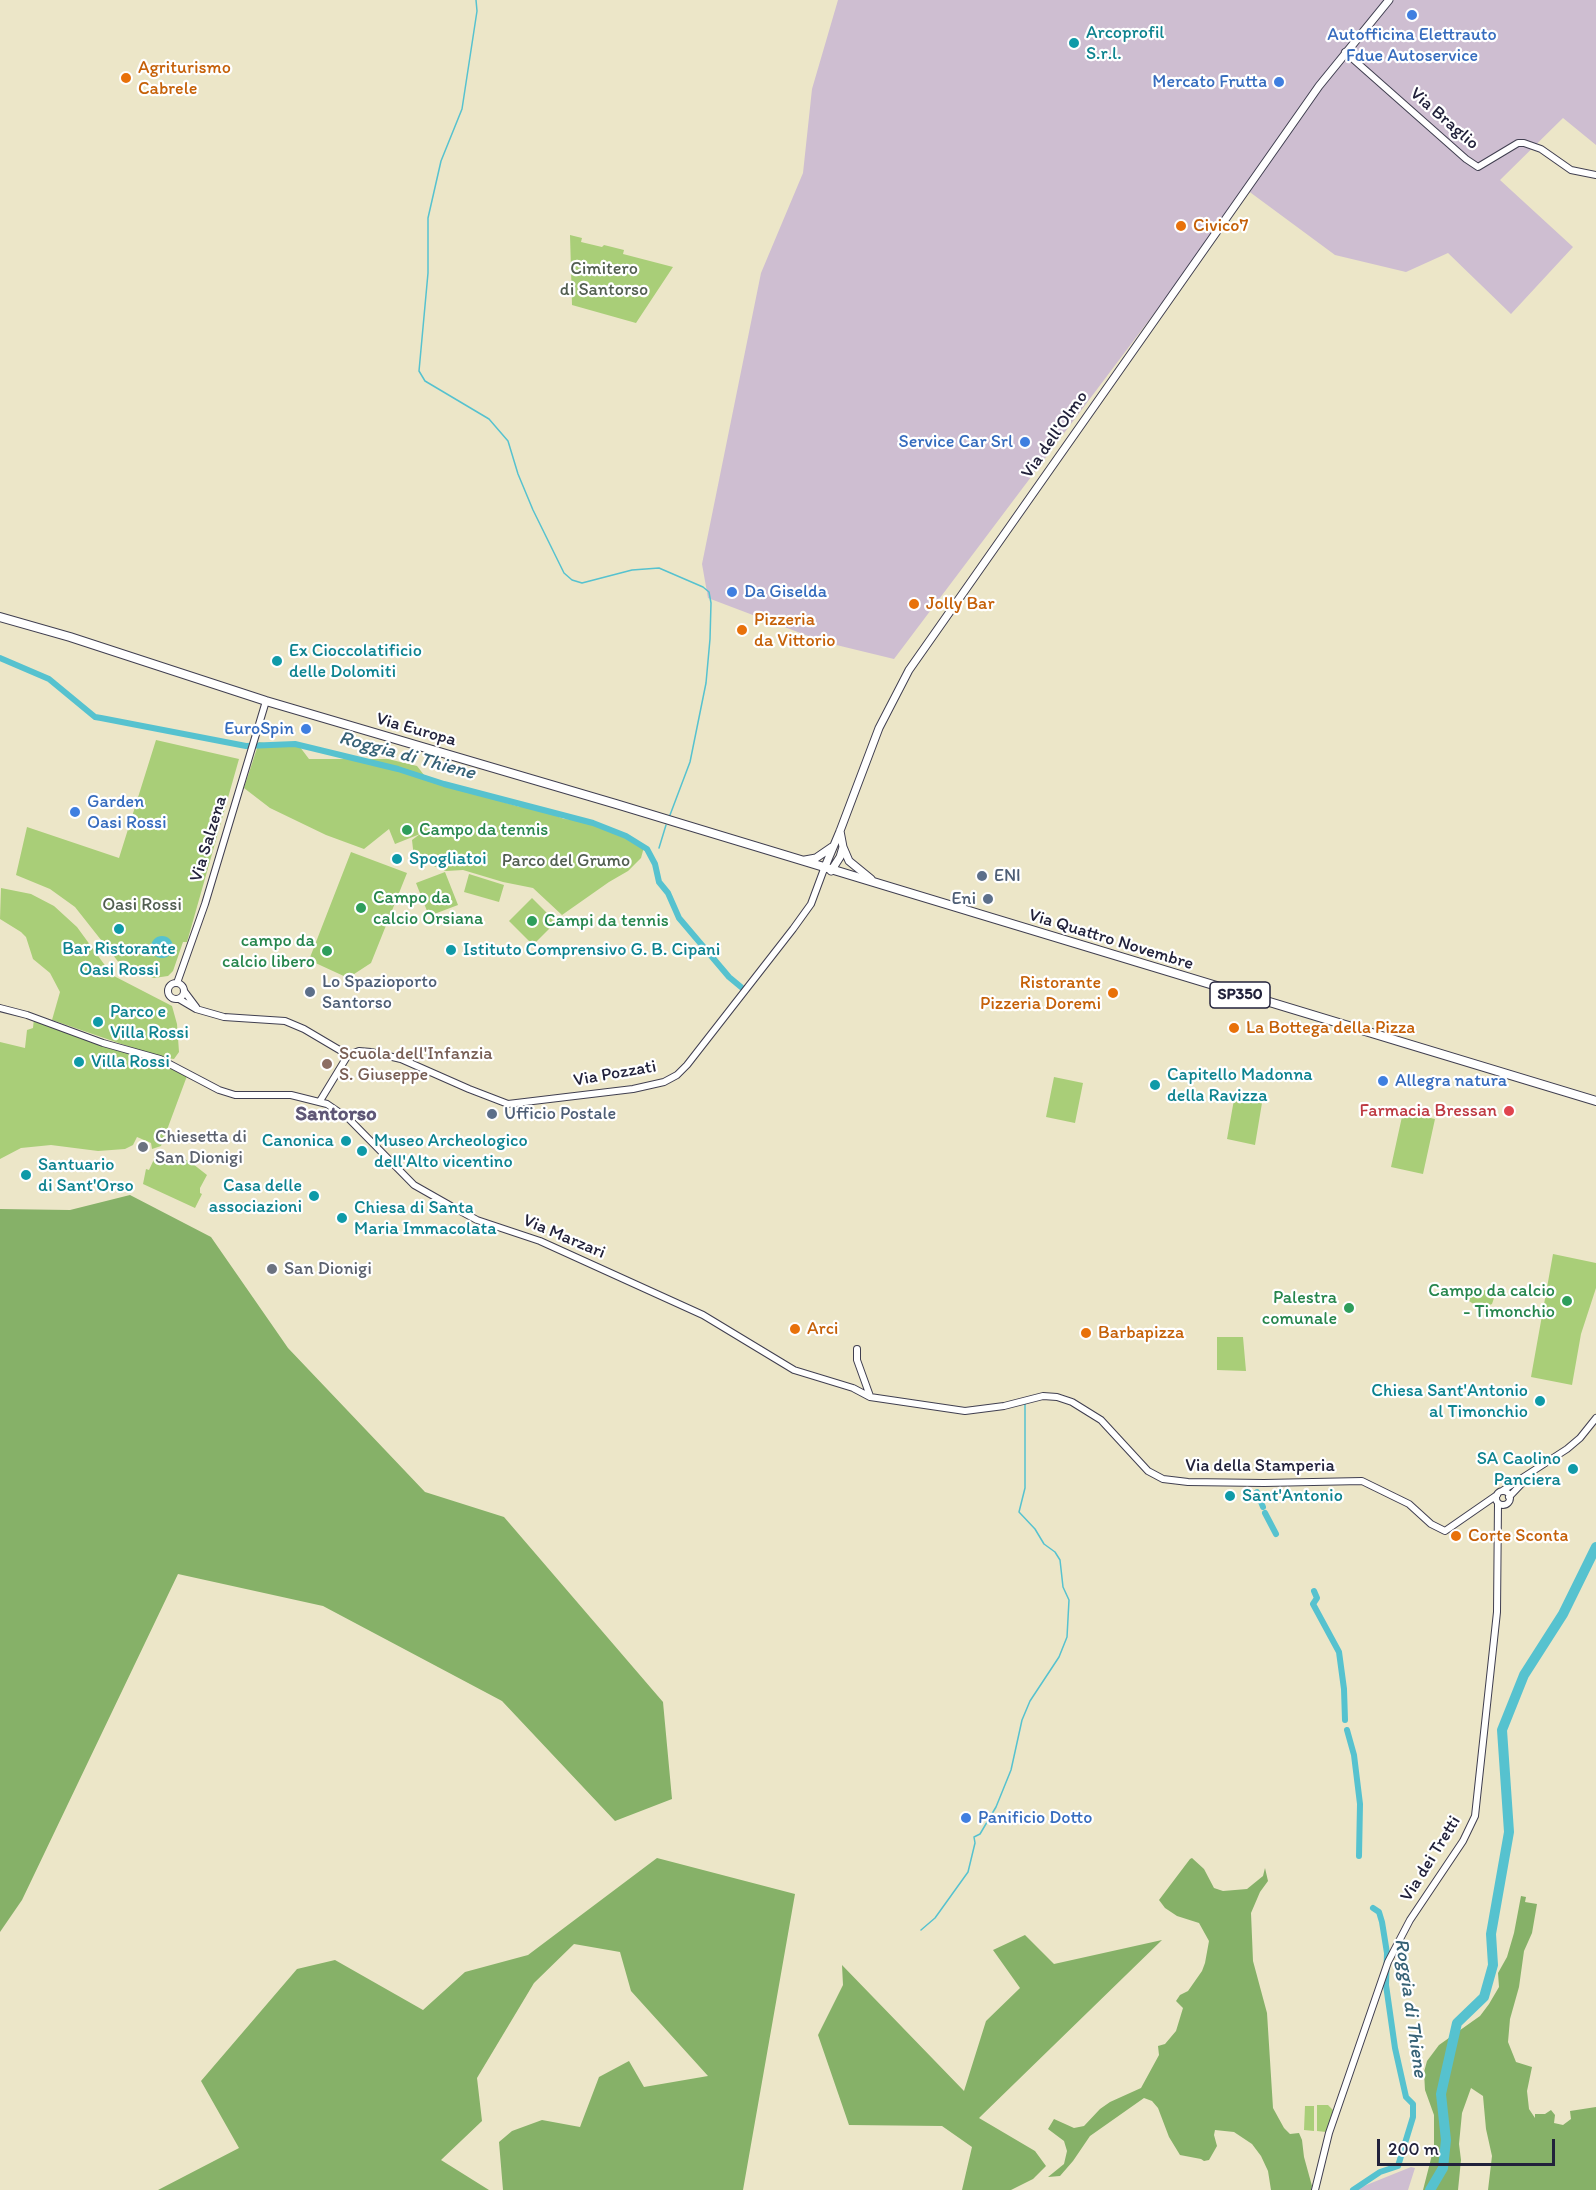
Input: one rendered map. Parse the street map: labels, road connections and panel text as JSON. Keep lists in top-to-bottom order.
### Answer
{
  "streets": {
    "main road": [
      "Via dell'Olmo",
      "Via Europa",
      "Via Quattro Novembre",
      "SP350"
    ],
    "street": [
      "Via Braglio",
      "Via Salzena",
      "Via Pozzati",
      "Via Marzari",
      "Via della Stamperia",
      "Via dei Tretti"
    ]
  },
  "crossings": [
    ["Via Braglio", "Via dell'Olmo"],
    ["Via dell'Olmo", "Via Europa"],
    ["Via dell'Olmo", "Via Quattro Novembre"],
    ["Via dell'Olmo", "Via Pozzati"],
    ["Via Europa", "Via Salzena"],
    ["Via Europa", "Via Quattro Novembre"],
    ["Via Europa", "Via Pozzati"],
    ["Via Quattro Novembre", "Via Pozzati"],
    ["Via Marzari", "Via della Stamperia"],
    ["Via della Stamperia", "Via dei Tretti"]
  ],
  "districts": ["Santorso"],
  "water": ["Roggia di Thiene"],
  "parks": ["Cimitero di Santorso", "Parco del Grumo", "Oasi Rossi"],
  "places": [
    "Autofficina Elettrauto Fdue Autoservice",
    "Arcoprofil S.r.l.",
    "Agriturismo Cabrele",
    "Mercato Frutta",
    "Civico7",
    "Service Car Srl",
    "Da Giselda",
    "Jolly Bar",
    "Pizzeria da Vittorio",
    "Ex Cioccolatificio delle Dolomiti",
    "EuroSpin",
    "Garden Oasi Rossi",
    "Campo da tennis",
    "Spogliatoi",
    "ENI",
    "Eni",
    "Campo da calcio Orsiana",
    "Campi da tennis",
    "Bar Ristorante Oasi Rossi",
    "Istituto Comprensivo G. B. Cipani",
    "campo da calcio libero",
    "Lo Spazioporto Santorso",
    "Ristorante Pizzeria Doremi",
    "Parco e Villa Rossi",
    "La Bottega della Pizza",
    "Villa Rossi",
    "Scuola dell'Infanzia S. Giuseppe",
    "Allegra natura",
    "Capitello Madonna della Ravizza",
    "Farmacia Bressan",
    "Ufficio Postale",
    "Canonica",
    "Chiesetta di San Dionigi",
    "Museo Archeologico dell'Alto vicentino",
    "Santuario di Sant'Orso",
    "Casa delle associazioni",
    "Chiesa di Santa Maria Immacolata",
    "San Dionigi",
    "Campo da calcio - Timonchio",
    "Palestra comunale",
    "Arci",
    "Barbapizza",
    "Chiesa Sant'Antonio al Timonchio",
    "SA Caolino Panciera",
    "Sant'Antonio",
    "Corte Sconta",
    "Panificio Dotto"
  ],
  "scale_bar": "200 m"
}
